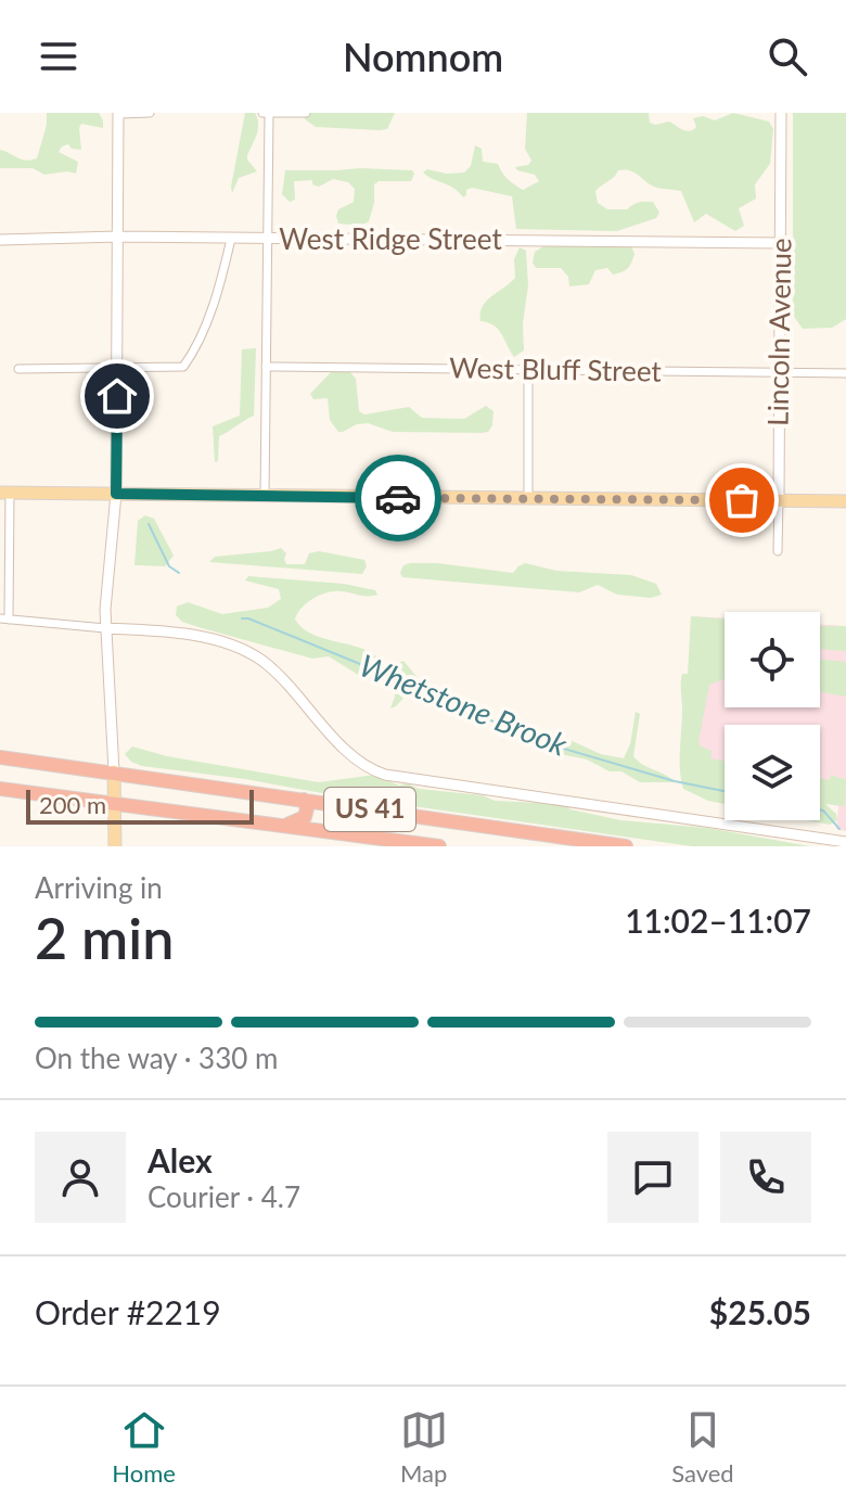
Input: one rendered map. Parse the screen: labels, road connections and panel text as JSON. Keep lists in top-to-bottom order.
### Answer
{
  "streets": {
    "highway": ["US 41"],
    "street": ["West Ridge Street", "Lincoln Avenue", "West Bluff Street"]
  },
  "crossings": [
    ["West Ridge Street", "Lincoln Avenue"],
    ["Lincoln Avenue", "West Bluff Street"]
  ],
  "water": ["Whetstone Brook"],
  "scale_bar": "200 m",
  "page": {
    "header": "Nomnom",
    "scale": "200 m",
    "heading": ["2 min", "Arriving in", "11:02–11:07"],
    "panel": [
      "Alex",
      "Courier · 4.7",
      "Order #2219",
      "$25.05"
    ],
    "bar": "On the way · 330 m",
    "tabs": ["Home", "Map", "Saved"]
  }
}
